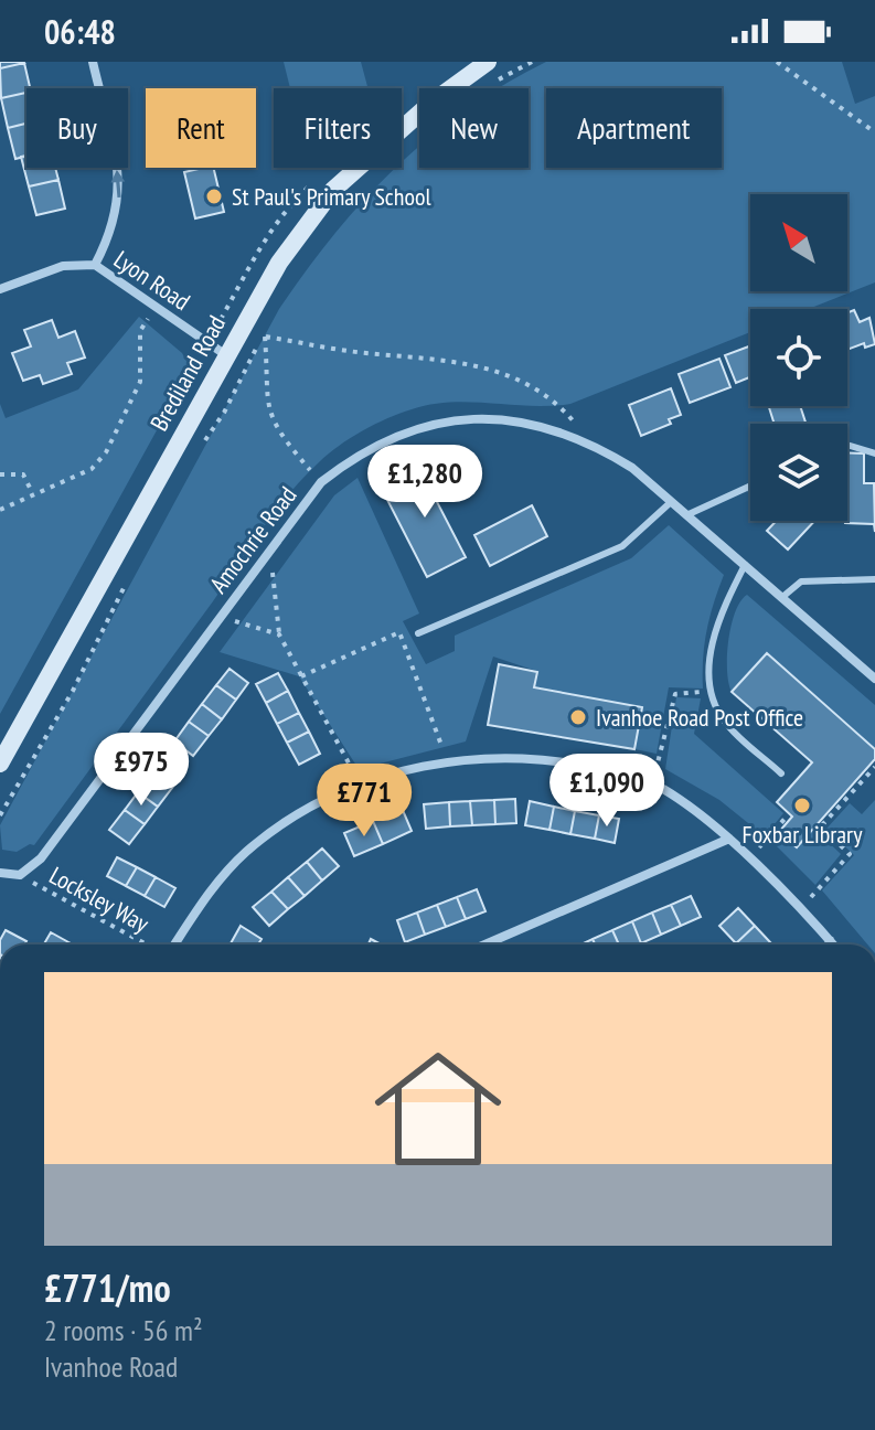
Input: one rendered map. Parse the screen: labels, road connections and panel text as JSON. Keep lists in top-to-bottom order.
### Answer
{
  "streets": {
    "street": ["Lyon Road", "Brediland Road", "Amochrie Road"],
    "path": ["Locksley Way"]
  },
  "crossings": [
    ["Lyon Road", "Brediland Road"],
    ["Amochrie Road", "Locksley Way"]
  ],
  "places": ["St Paul's Primary School", "Ivanhoe Road Post Office", "Foxbar Library"],
  "north": "top left",
  "page": {
    "status": "06:48",
    "chip": [
      "Buy",
      "Rent",
      "Filters",
      "New",
      "Apartment"
    ],
    "price": [
      "£1,280",
      "£975",
      "£1,090",
      "£771"
    ],
    "list": [
      {
        "name": "£771/mo",
        "note": "2 rooms · 56 m² · Ivanhoe Road"
      }
    ]
  }
}
